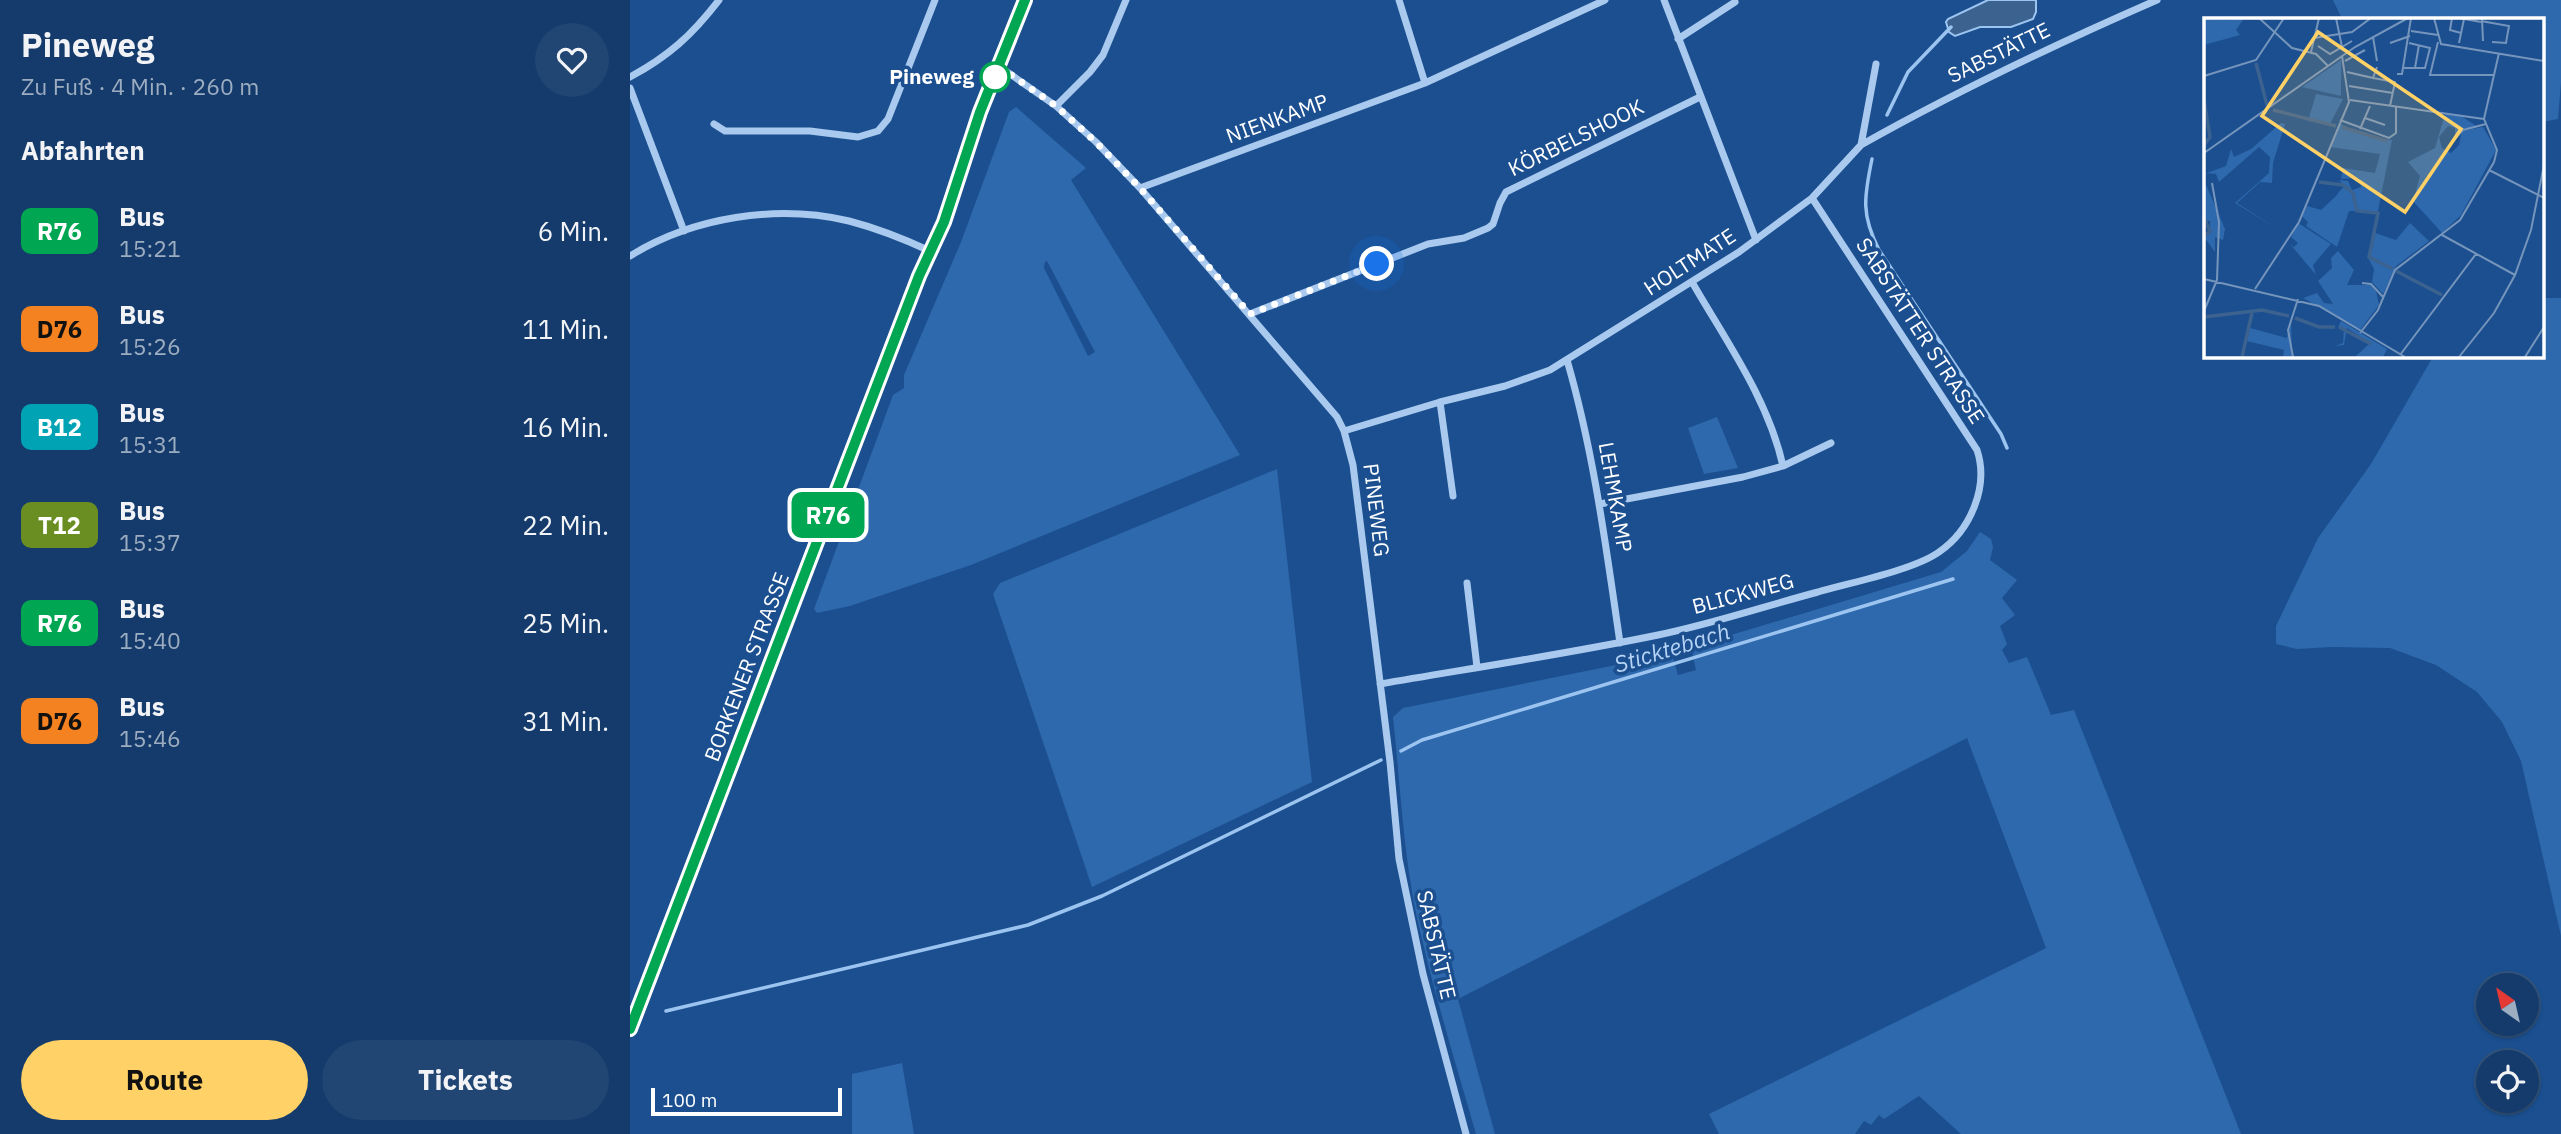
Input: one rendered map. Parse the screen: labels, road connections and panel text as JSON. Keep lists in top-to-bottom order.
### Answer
{
  "streets": {
    "main road": ["BORKENER STRASSE"],
    "street": [
      "SABSTÄTTE",
      "NIENKAMP",
      "KÖRBELSHOOK",
      "HOLTMATE",
      "SABSTÄTTER STRASSE",
      "LEHMKAMP",
      "PINEWEG",
      "BLICKWEG"
    ]
  },
  "crossings": [
    ["SABSTÄTTE", "HOLTMATE"],
    ["SABSTÄTTE", "PINEWEG"],
    ["NIENKAMP", "PINEWEG"],
    ["KÖRBELSHOOK", "PINEWEG"],
    ["HOLTMATE", "SABSTÄTTER STRASSE"],
    ["HOLTMATE", "LEHMKAMP"],
    ["HOLTMATE", "PINEWEG"],
    ["SABSTÄTTER STRASSE", "BLICKWEG"],
    ["LEHMKAMP", "BLICKWEG"],
    ["PINEWEG", "BLICKWEG"],
    ["PINEWEG", "BORKENER STRASSE"]
  ],
  "water": ["Sticktebach"],
  "places": ["Pineweg"],
  "lines": ["bus line R76"],
  "scale_bar": "100 m",
  "north": "top left",
  "page": {
    "heading": [
      ["Pineweg", "Zu Fuß · 4 Min. · 260 m"],
      "Abfahrten"
    ],
    "on_map": "R76",
    "list": [
      {
        "mark": "R76",
        "name": "Bus",
        "note": "15:21",
        "value": "6 Min."
      },
      {
        "mark": "D76",
        "name": "Bus",
        "note": "15:26",
        "value": "11 Min."
      },
      {
        "mark": "B12",
        "name": "Bus",
        "note": "15:31",
        "value": "16 Min."
      },
      {
        "mark": "T12",
        "name": "Bus",
        "note": "15:37",
        "value": "22 Min."
      },
      {
        "mark": "R76",
        "name": "Bus",
        "note": "15:40",
        "value": "25 Min."
      },
      {
        "mark": "D76",
        "name": "Bus",
        "note": "15:46",
        "value": "31 Min."
      }
    ],
    "buttons": ["Route", "Tickets"],
    "scale": "100 m"
  }
}
